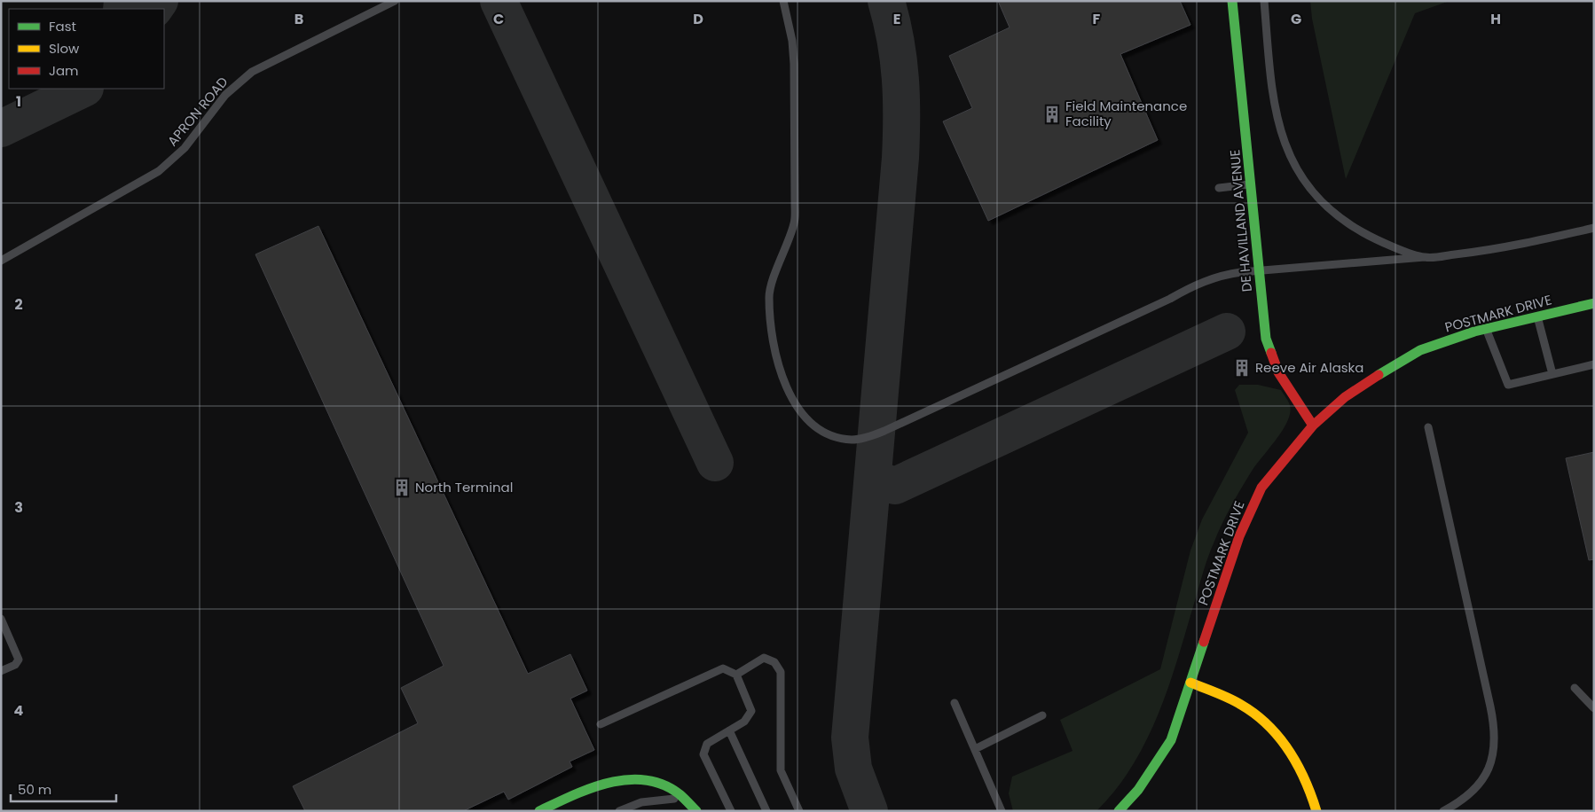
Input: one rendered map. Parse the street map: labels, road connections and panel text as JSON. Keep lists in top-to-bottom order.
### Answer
{
  "streets": {
    "street": ["DE HAVILLAND AVENUE", "POSTMARK DRIVE"],
    "lane": ["APRON ROAD"]
  },
  "crossings": [
    ["DE HAVILLAND AVENUE", "POSTMARK DRIVE"]
  ],
  "places": {
    "building": ["Field Maintenance Facility", "Reeve Air Alaska", "North Terminal"]
  },
  "legend": ["Fast", "Slow", "Jam"],
  "scale_bar": "50 m",
  "grid": {
    "columns": [
      "B",
      "C",
      "D",
      "E",
      "F",
      "G",
      "H"
    ],
    "rows": [
      "1",
      "2",
      "3",
      "4"
    ]
  }
}
